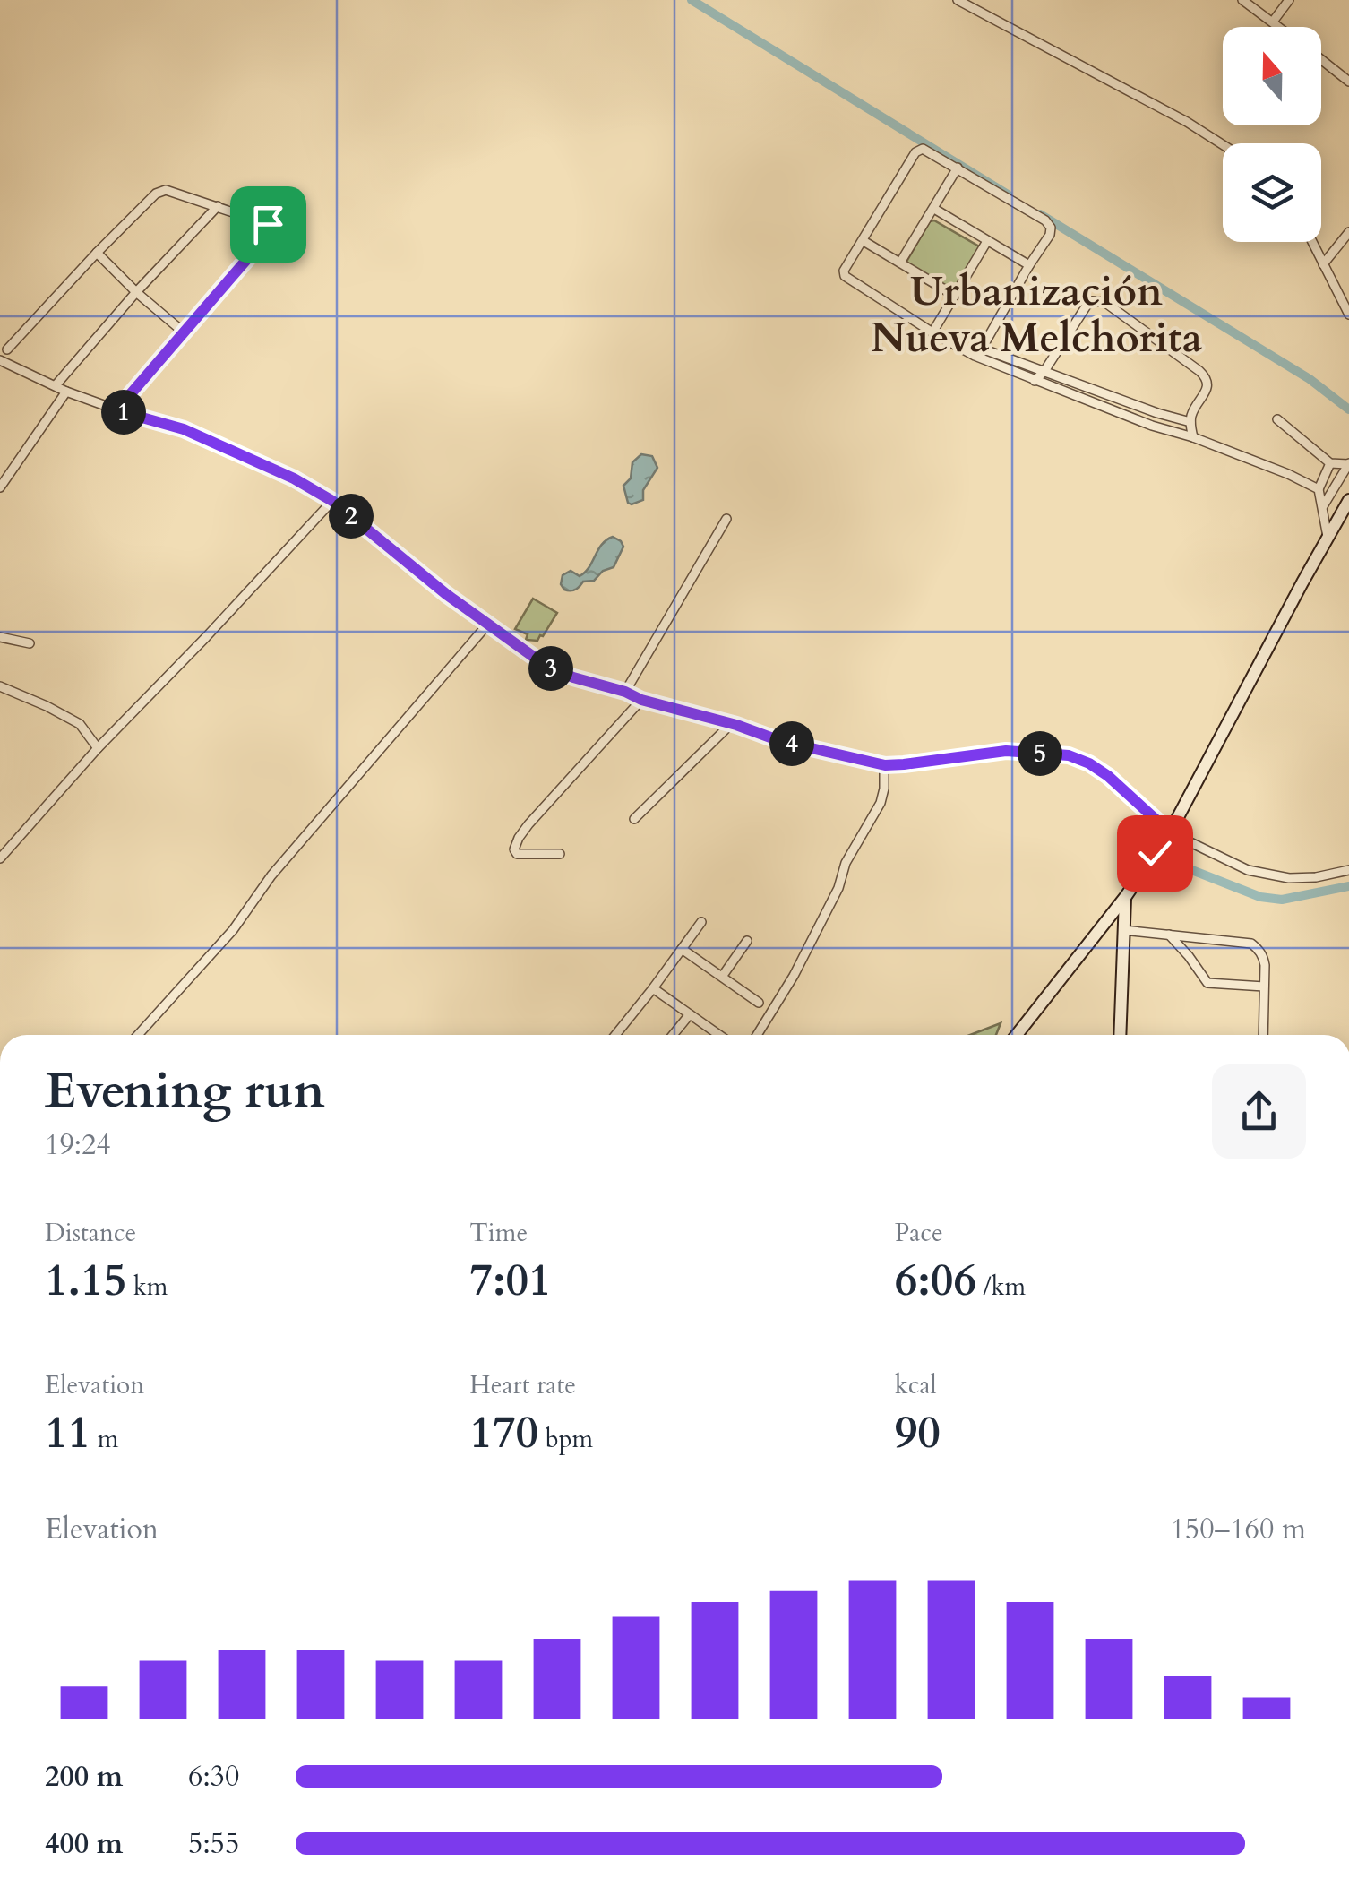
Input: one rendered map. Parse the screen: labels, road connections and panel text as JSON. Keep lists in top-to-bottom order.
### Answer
{
  "districts": ["Urbanización Nueva Melchorita"],
  "north": "top",
  "page": {
    "pins": [
      "1",
      "2",
      "3",
      "4",
      "5"
    ],
    "heading": ["Evening run", "19:24"],
    "stats": [
      ["Distance", "1.15 km"],
      ["Time", "7:01"],
      ["Pace", "6:06 /km"],
      ["Elevation", "11 m"],
      ["Heart rate", "170 bpm"],
      ["kcal", "90"]
    ],
    "chart": ["Elevation", "150–160 m"],
    "list": [
      {
        "name": "200 m",
        "note": "6:30"
      },
      {
        "name": "400 m",
        "note": "5:55"
      }
    ]
  }
}
